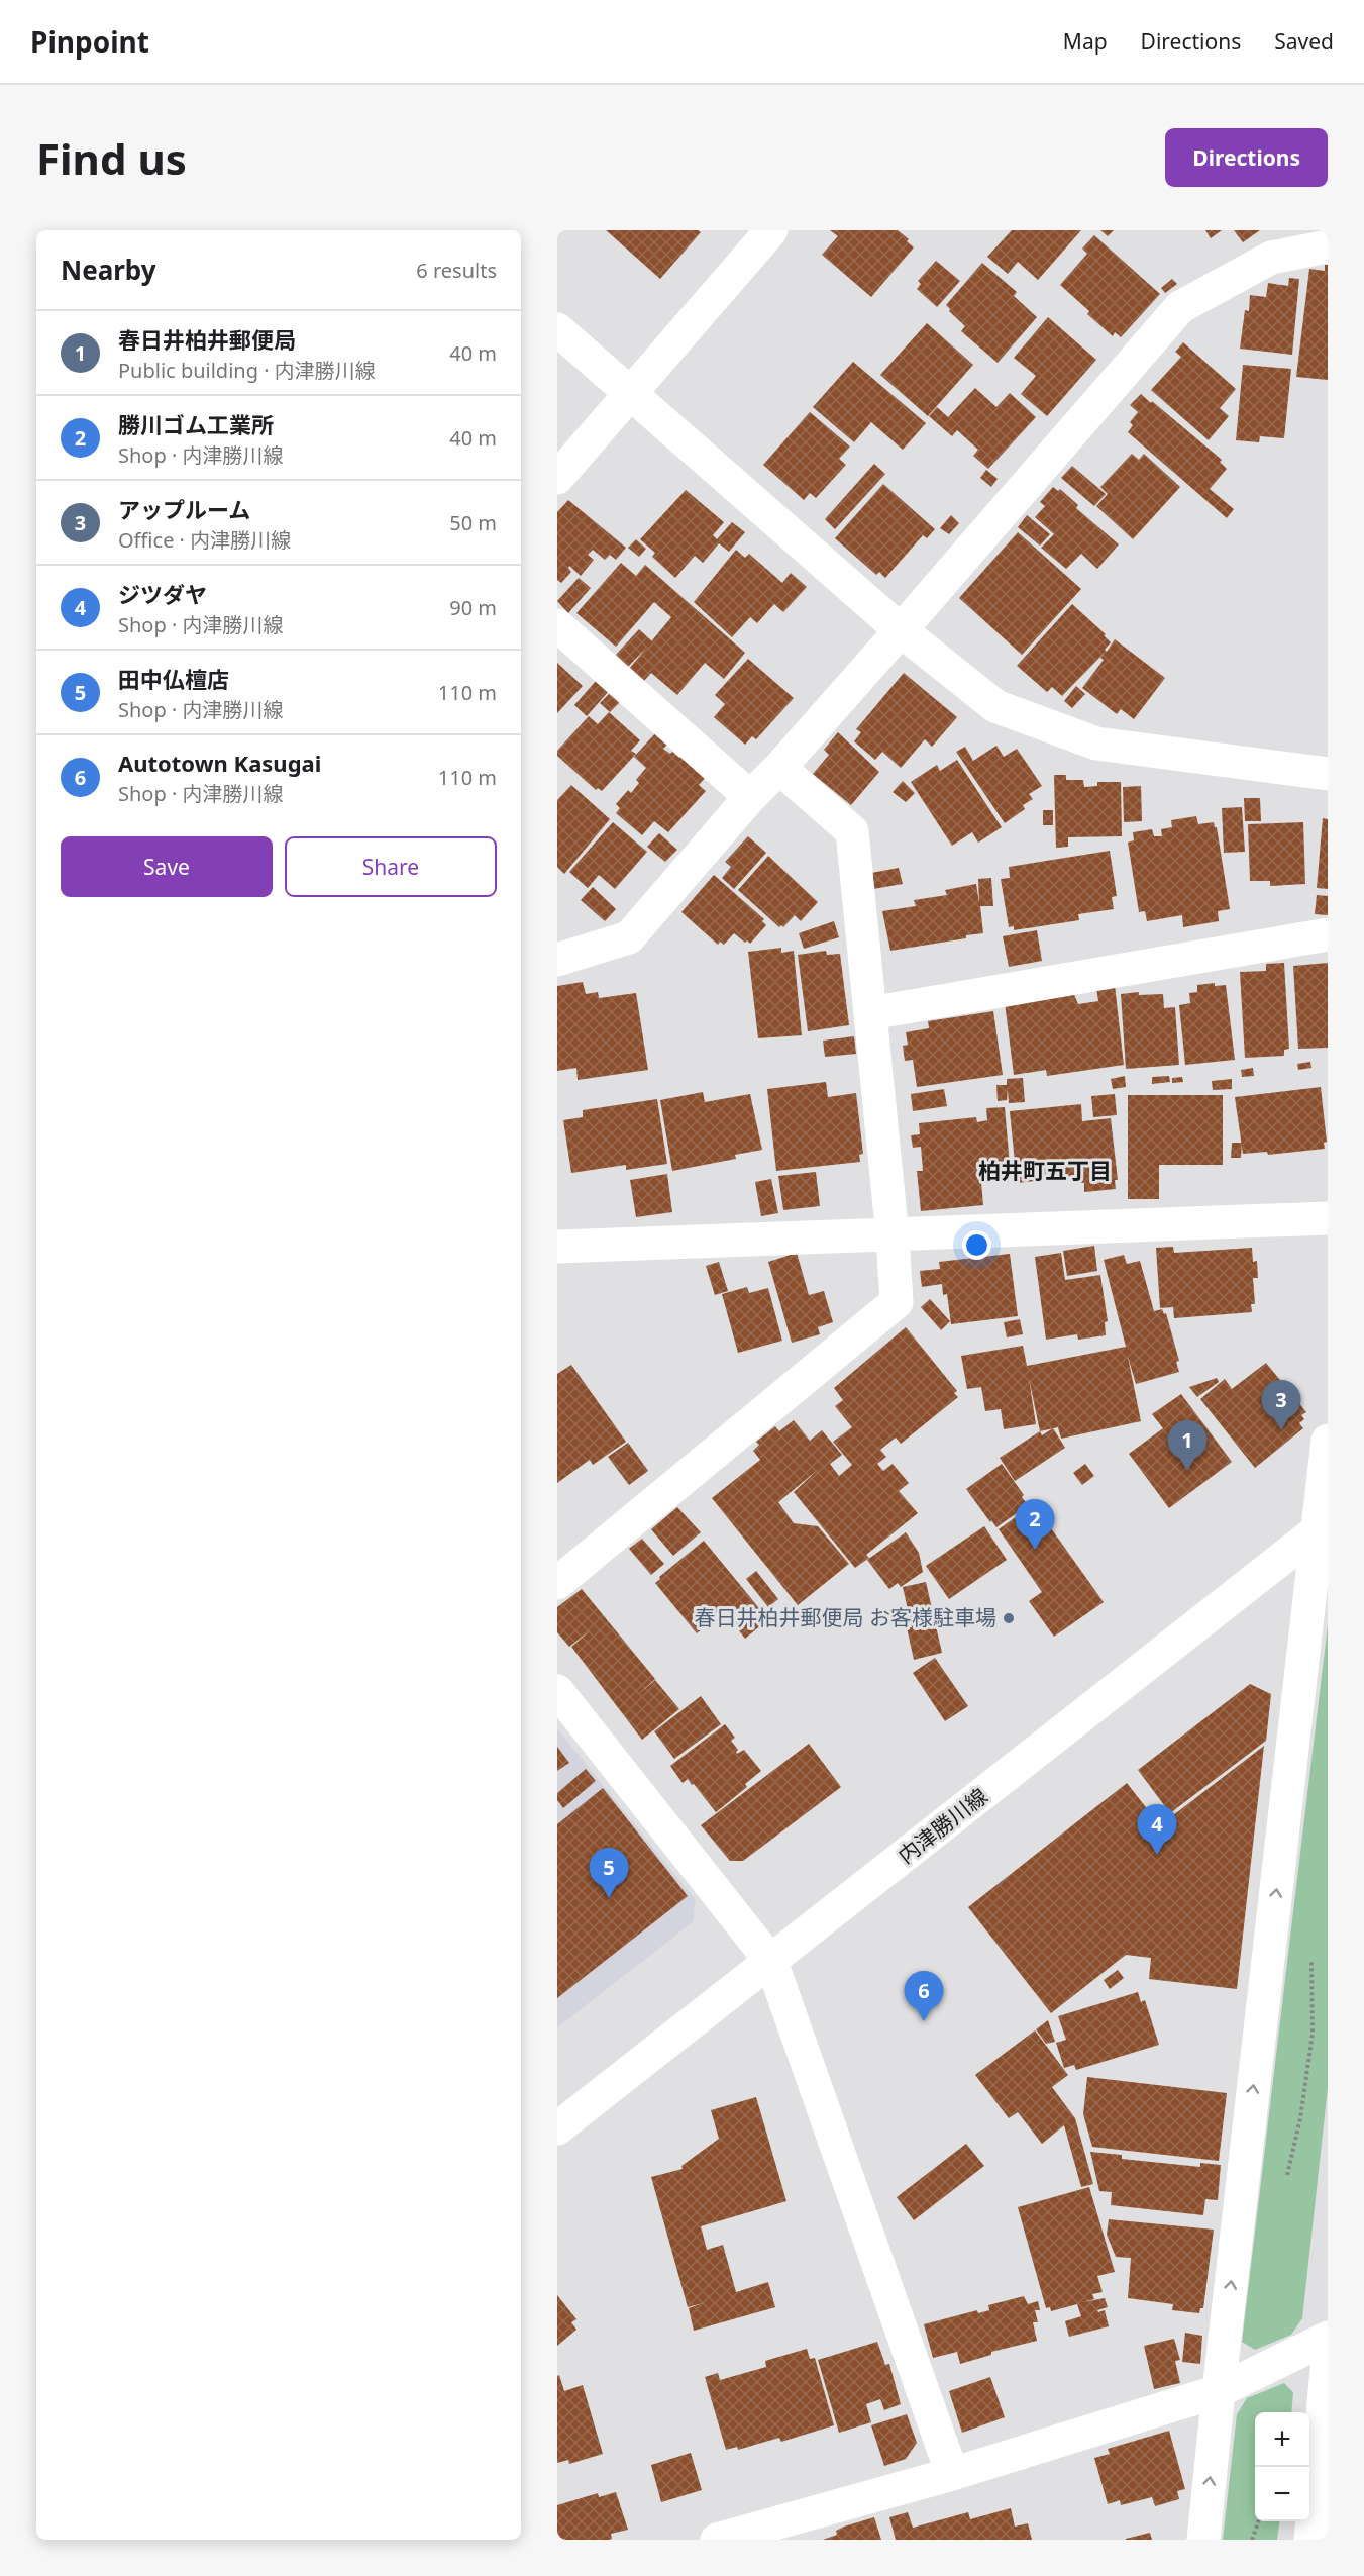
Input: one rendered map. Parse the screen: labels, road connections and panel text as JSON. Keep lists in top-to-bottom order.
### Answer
{
  "streets": {
    "street": ["内津勝川線"]
  },
  "districts": ["柏井町五丁目"],
  "places": ["春日井柏井郵便局 お客様駐車場"],
  "page": {
    "header": "Pinpoint",
    "nav": ["Map", "Directions", "Saved"],
    "buttons": [
      "Directions",
      ["Save", "Share"]
    ],
    "title": "Find us",
    "heading": ["Nearby", "6 results"],
    "list": [
      {
        "mark": "1",
        "name": "春日井柏井郵便局",
        "note": "Public building · 内津勝川線",
        "value": "40 m"
      },
      {
        "mark": "2",
        "name": "勝川ゴム工業所",
        "note": "Shop · 内津勝川線",
        "value": "40 m"
      },
      {
        "mark": "3",
        "name": "アップルーム",
        "note": "Office · 内津勝川線",
        "value": "50 m"
      },
      {
        "mark": "4",
        "name": "ジツダヤ",
        "note": "Shop · 内津勝川線",
        "value": "90 m"
      },
      {
        "mark": "5",
        "name": "田中仏檀店",
        "note": "Shop · 内津勝川線",
        "value": "110 m"
      },
      {
        "mark": "6",
        "name": "Autotown Kasugai",
        "note": "Shop · 内津勝川線",
        "value": "110 m"
      }
    ],
    "pins": [
      "3",
      "1",
      "2",
      "4",
      "5",
      "6"
    ],
    "map_buttons": ["+", "−"]
  }
}
